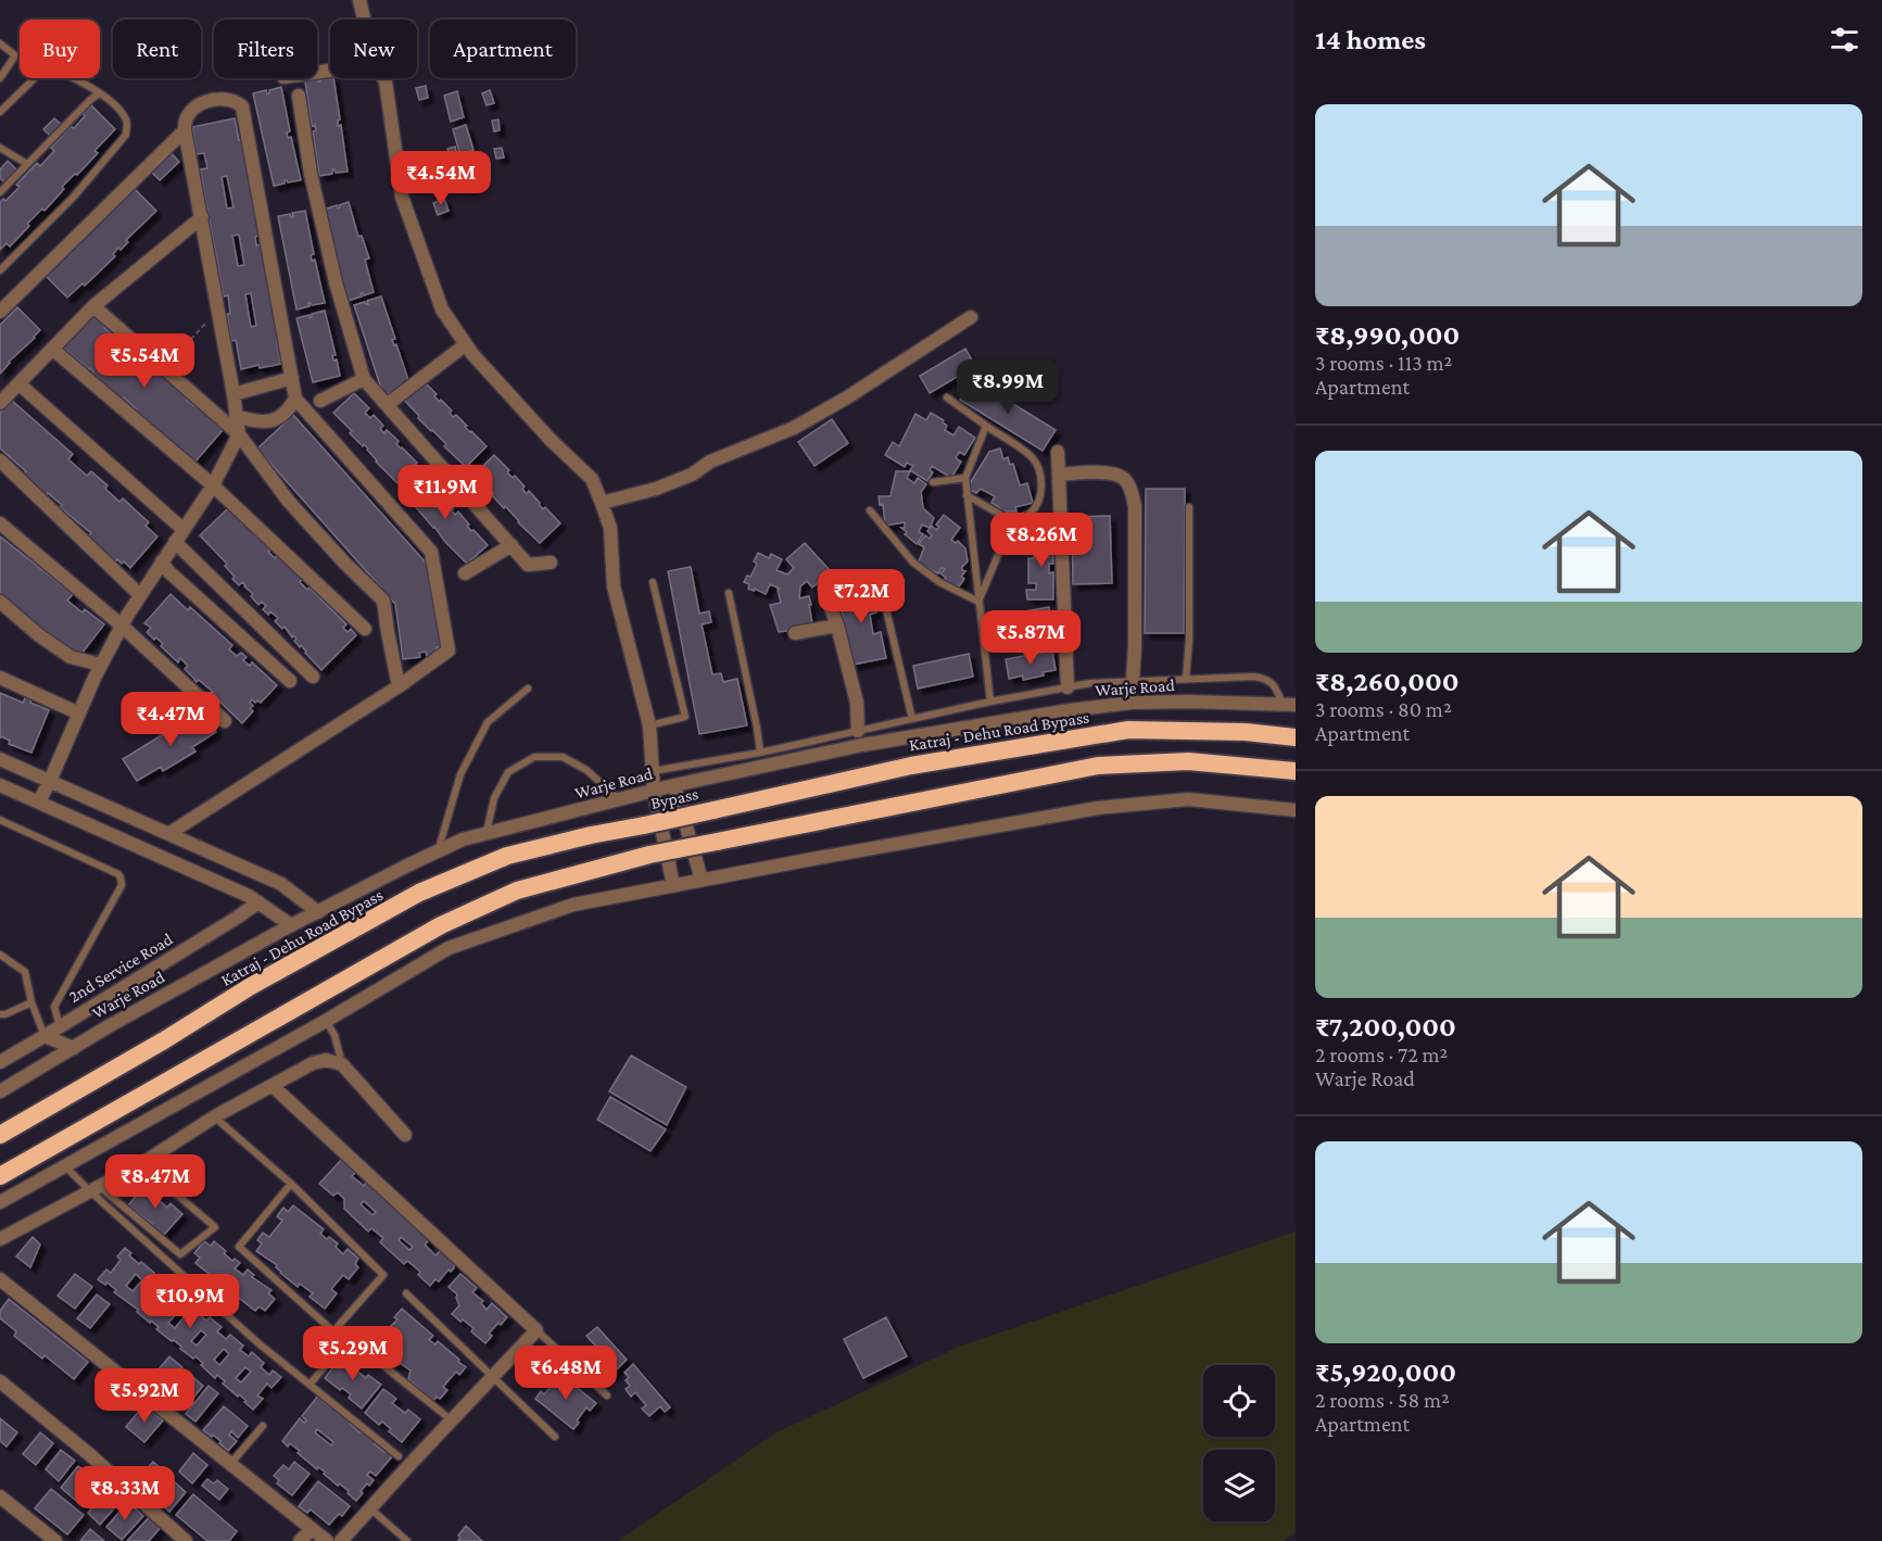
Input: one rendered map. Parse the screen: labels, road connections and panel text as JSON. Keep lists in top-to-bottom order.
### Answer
{
  "streets": {
    "highway": ["Katraj - Dehu Road Bypass", "Bypass"],
    "street": ["Warje Road", "2nd Service Road"]
  },
  "crossings": [
    ["Katraj - Dehu Road Bypass", "Bypass"]
  ],
  "page": {
    "heading": "14 homes",
    "chip": [
      "Buy",
      "Rent",
      "Filters",
      "New",
      "Apartment"
    ],
    "list": [
      {
        "name": "₹8,990,000",
        "note": "3 rooms · 113 m² · Apartment"
      },
      {
        "name": "₹8,260,000",
        "note": "3 rooms · 80 m² · Apartment"
      },
      {
        "name": "₹7,200,000",
        "note": "2 rooms · 72 m² · Warje Road"
      },
      {
        "name": "₹5,920,000",
        "note": "2 rooms · 58 m² · Apartment"
      }
    ],
    "price": [
      "₹4.54M",
      "₹5.54M",
      "₹8.99M",
      "₹11.9M",
      "₹8.26M",
      "₹7.2M",
      "₹5.87M",
      "₹4.47M",
      "₹8.47M",
      "₹10.9M",
      "₹5.29M",
      "₹6.48M",
      "₹5.92M",
      "₹8.33M"
    ]
  }
}
